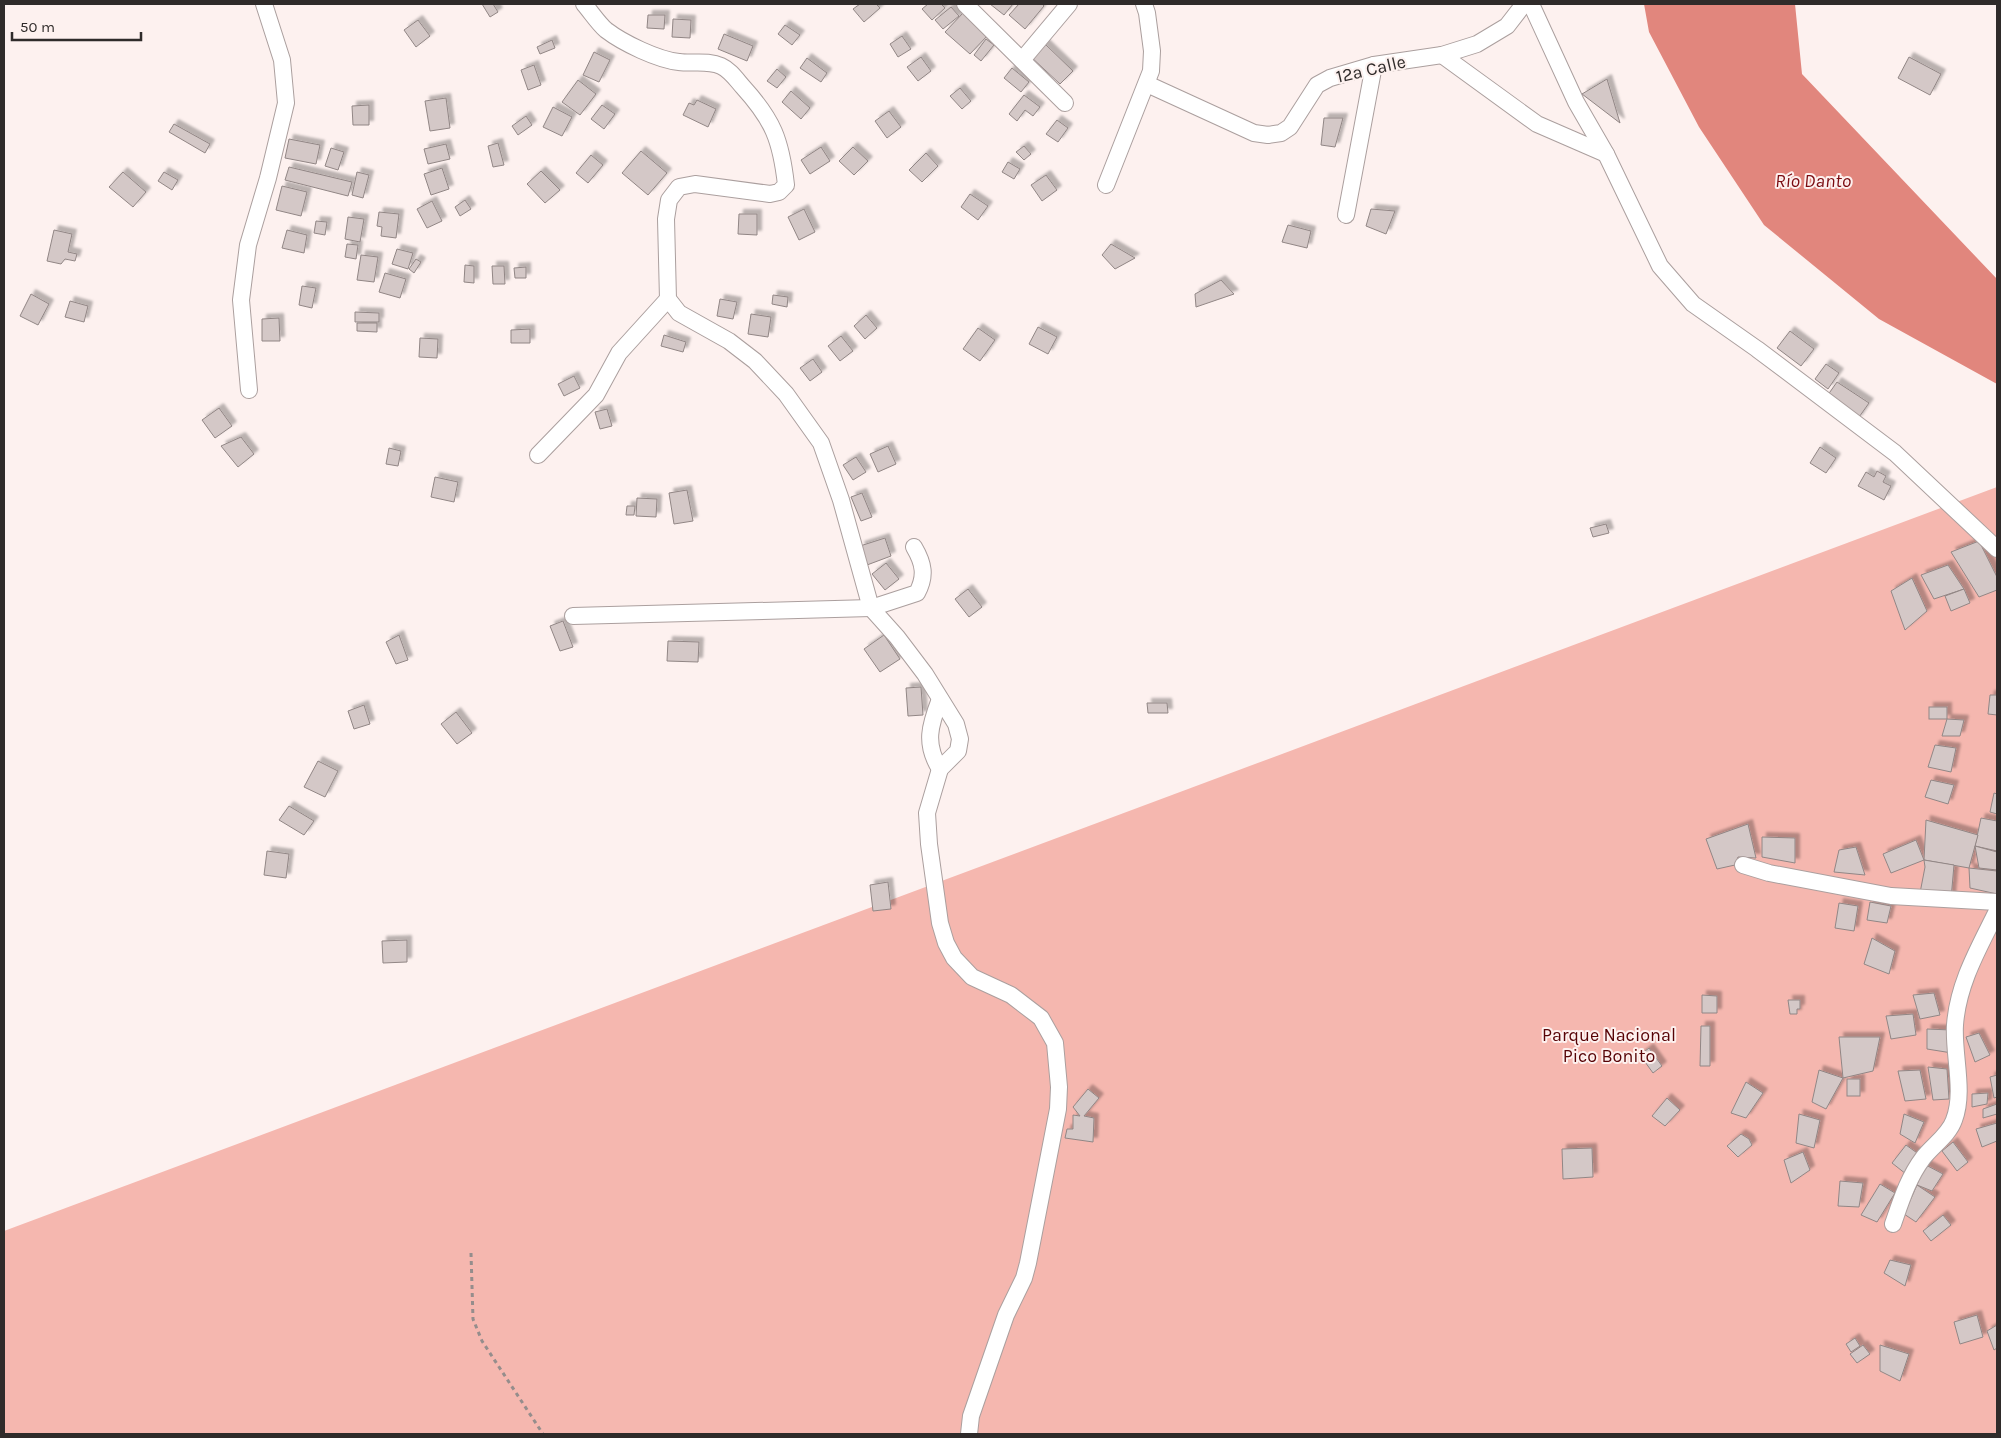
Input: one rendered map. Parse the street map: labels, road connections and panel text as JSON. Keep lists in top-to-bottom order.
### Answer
{
  "streets": {
    "street": ["12a Calle"]
  },
  "water": ["Río Danto"],
  "parks": ["Parque Nacional Pico Bonito"],
  "scale_bar": "50 m"
}
